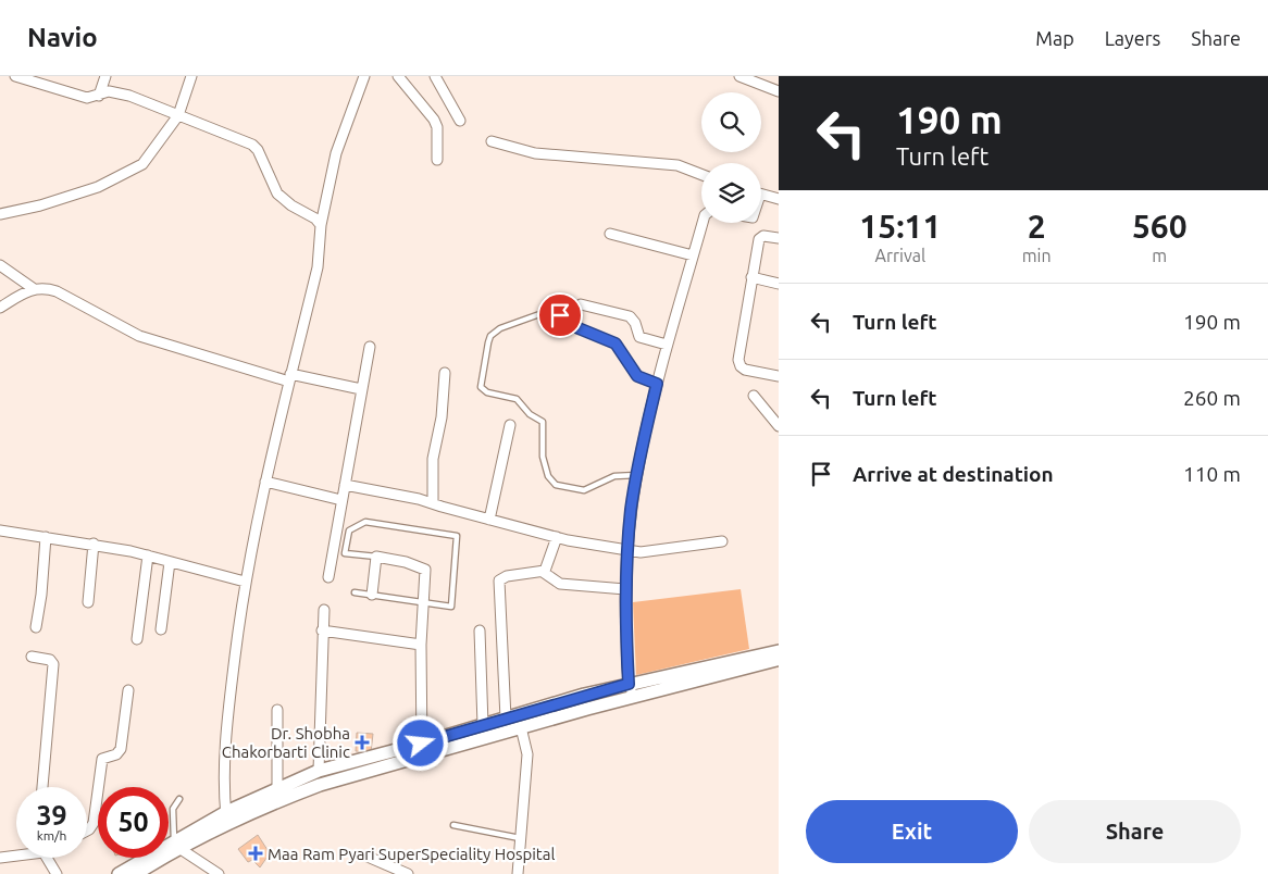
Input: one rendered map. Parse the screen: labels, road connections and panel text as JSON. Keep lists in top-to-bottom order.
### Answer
{
  "places": {
    "health": ["Dr. Shobha Chakorbarti Clinic", "Maa Ram Pyari SuperSpeciality Hospital"]
  },
  "page": {
    "header": "Navio",
    "nav": ["Map", "Layers", "Share"],
    "turn": ["190 m", "Turn left"],
    "eta": [
      "15:11",
      "Arrival",
      "2",
      "min",
      "560",
      "m"
    ],
    "list": [
      {
        "name": "Turn left",
        "value": "190 m"
      },
      {
        "name": "Turn left",
        "value": "260 m"
      },
      {
        "name": "Arrive at destination",
        "value": "110 m"
      }
    ],
    "speed": "39 km/h",
    "limit": "50",
    "buttons": ["Exit", "Share"]
  }
}
